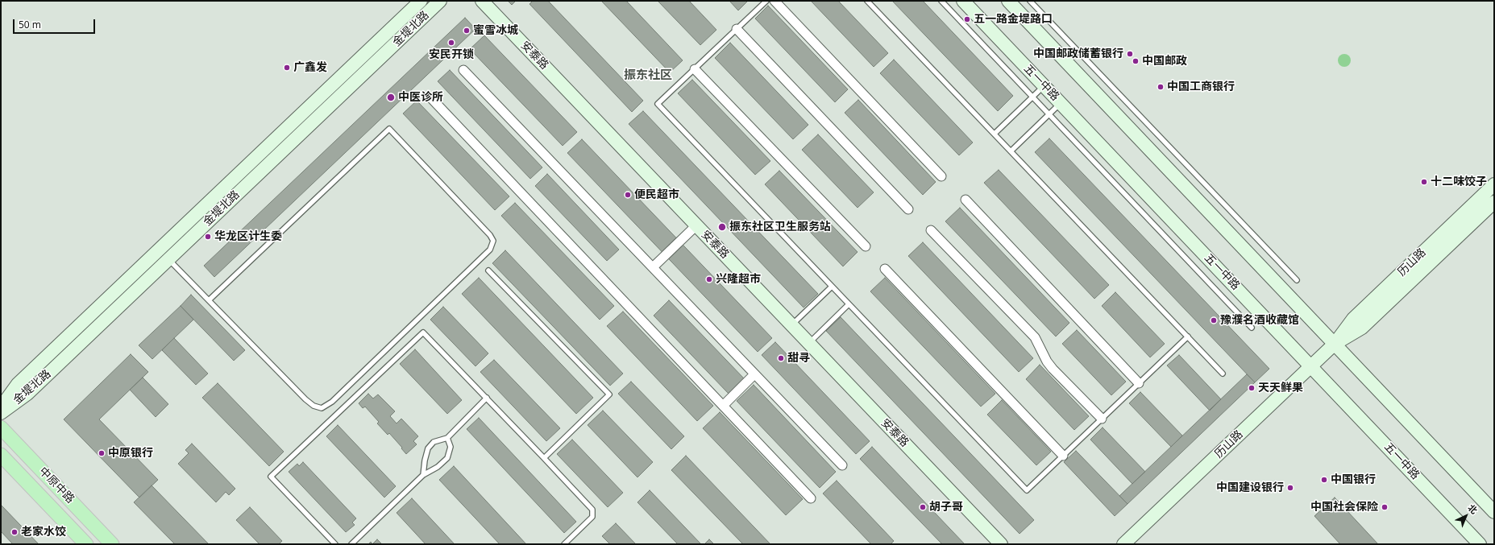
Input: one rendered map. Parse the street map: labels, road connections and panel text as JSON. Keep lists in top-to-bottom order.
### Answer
{
  "streets": {
    "main road": ["中原中路"],
    "street": [
      "金堤北路",
      "安泰路",
      "五一中路",
      "历山路"
    ]
  },
  "crossings": [
    ["五一中路", "历山路"]
  ],
  "districts": ["振东社区"],
  "places": [
    "五一路金堤路口",
    "蜜雪冰城",
    "安民开锁",
    "中国邮政储蓄银行",
    "中国邮政",
    "广鑫发",
    "中国工商银行",
    "中医诊所",
    "十二味饺子",
    "便民超市",
    "振东社区卫生服务站",
    "华龙区计生委",
    "兴隆超市",
    "豫濮名酒收藏馆",
    "甜寻",
    "天天鲜果",
    "中原银行",
    "中国银行",
    "中国建设银行",
    "胡子哥",
    "中国社会保险",
    "老家水饺"
  ],
  "scale_bar": "50 m",
  "north": "top right"
}
